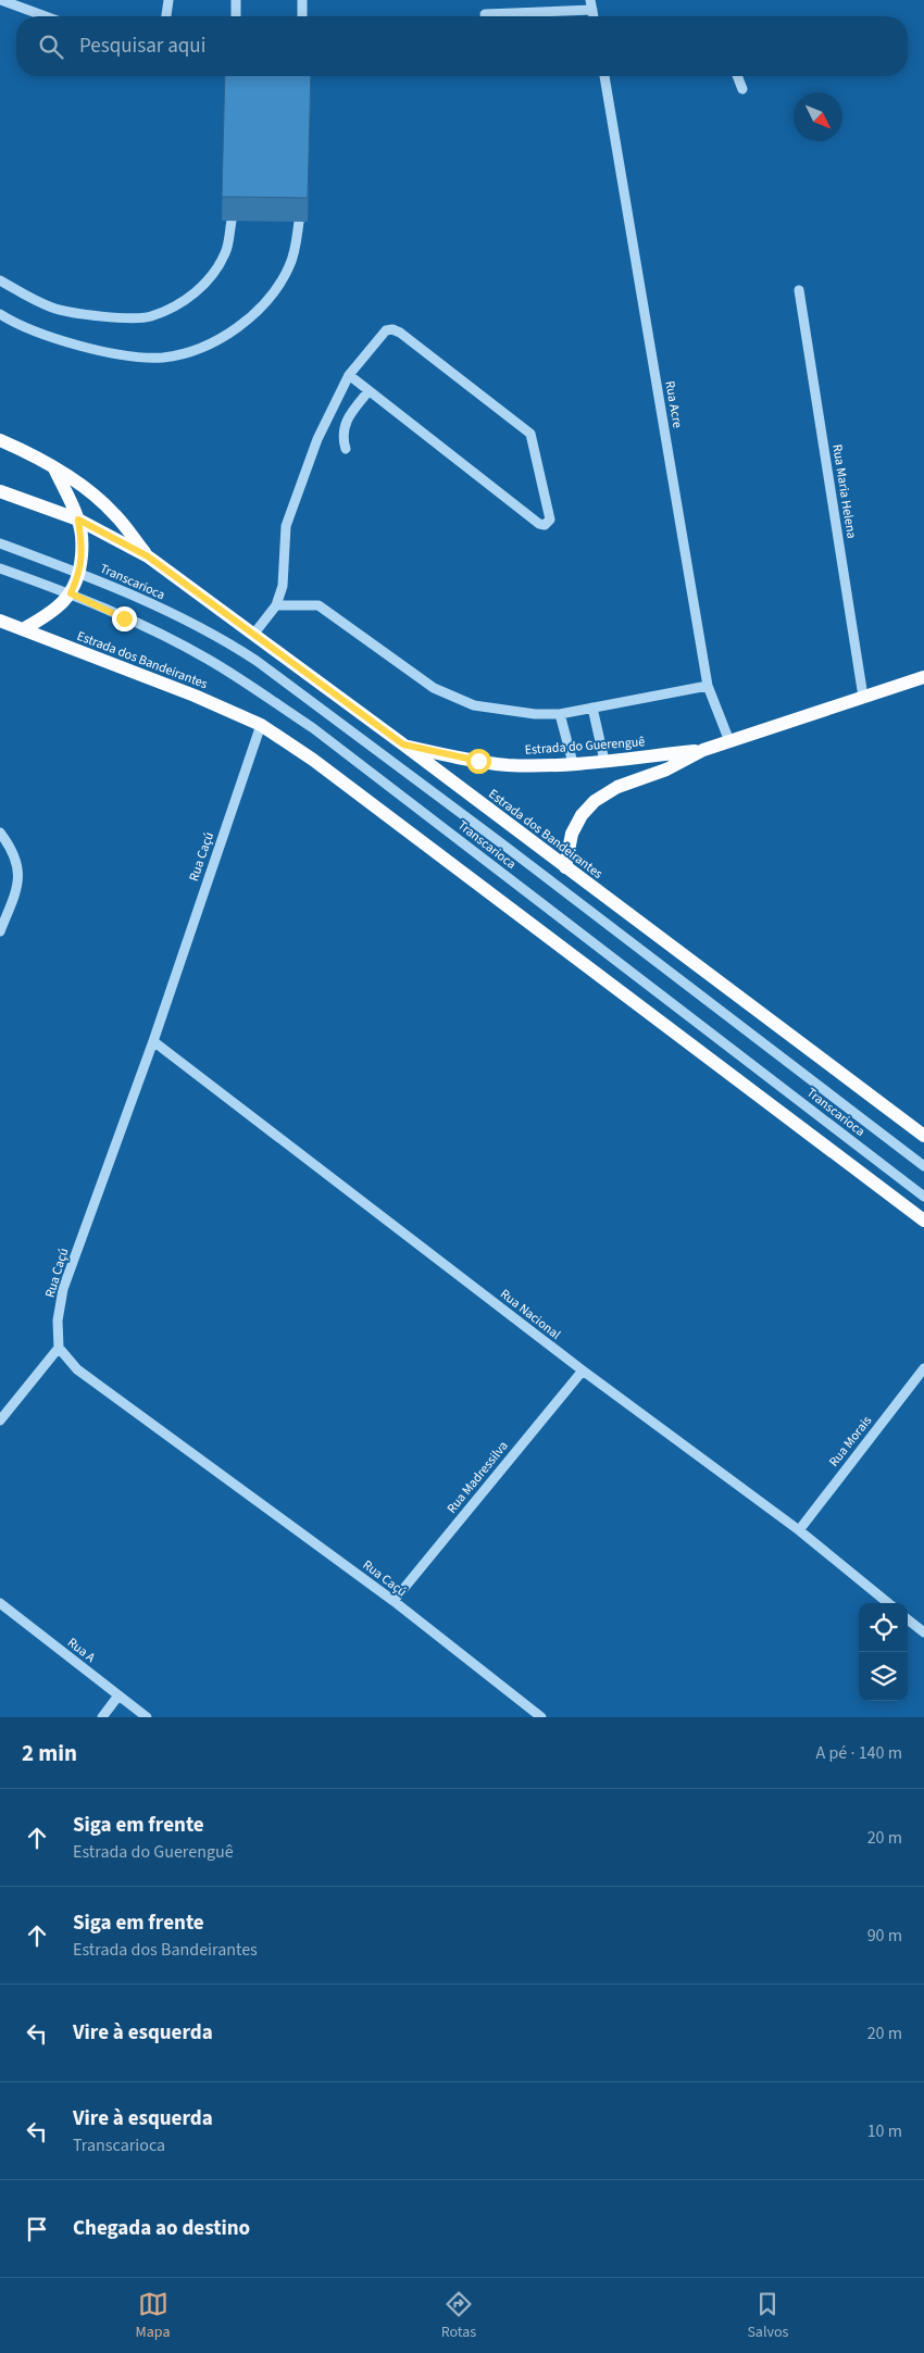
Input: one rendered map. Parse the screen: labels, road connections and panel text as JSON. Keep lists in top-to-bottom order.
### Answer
{
  "streets": {
    "main road": ["Estrada dos Bandeirantes", "Estrada do Guerenguê"],
    "street": [
      "Rua Acre",
      "Rua Maria Helena",
      "Transcarioca",
      "Rua Caçú",
      "Rua Nacional",
      "Rua Morais",
      "Rua Madressilva",
      "Rua A"
    ]
  },
  "crossings": [
    ["Rua Acre", "Estrada do Guerenguê"],
    ["Rua Maria Helena", "Estrada do Guerenguê"],
    ["Estrada dos Bandeirantes", "Estrada do Guerenguê"],
    ["Estrada dos Bandeirantes", "Rua Caçú"],
    ["Rua Caçú", "Rua Nacional"],
    ["Rua Caçú", "Rua Madressilva"],
    ["Rua Nacional", "Rua Morais"],
    ["Rua Nacional", "Rua Madressilva"]
  ],
  "north": "bottom right",
  "page": {
    "search": "Pesquisar aqui",
    "heading": ["2 min", "A pé · 140 m"],
    "list": [
      ["Siga em frente", "Estrada do Guerenguê", "20 m"],
      ["Siga em frente", "Estrada dos Bandeirantes", "90 m"],
      ["Vire à esquerda", "20 m"],
      ["Vire à esquerda", "Transcarioca", "10 m"],
      "Chegada ao destino"
    ],
    "nav": ["Mapa", "Rotas", "Salvos"]
  }
}
